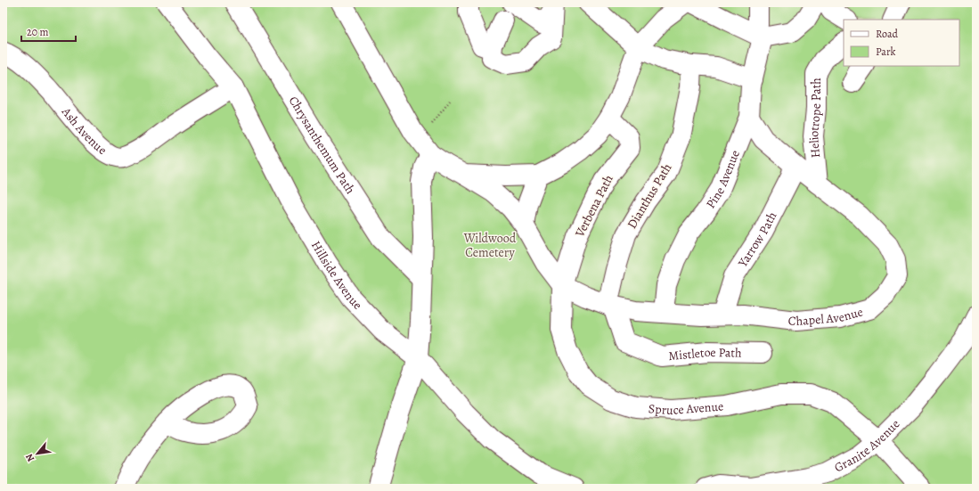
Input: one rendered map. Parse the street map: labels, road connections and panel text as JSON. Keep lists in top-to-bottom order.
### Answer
{
  "streets": {
    "street": [
      "Heliotrope Path",
      "Ash Avenue",
      "Chrysanthemum Path",
      "Pine Avenue",
      "Dianthus Path",
      "Verbena Path",
      "Yarrow Path",
      "Hillside Avenue",
      "Chapel Avenue",
      "Mistletoe Path",
      "Spruce Avenue",
      "Granite Avenue"
    ]
  },
  "crossings": [
    ["Heliotrope Path", "Chapel Avenue"],
    ["Ash Avenue", "Hillside Avenue"],
    ["Pine Avenue", "Chapel Avenue"],
    ["Dianthus Path", "Chapel Avenue"],
    ["Dianthus Path", "Mistletoe Path"],
    ["Verbena Path", "Chapel Avenue"],
    ["Verbena Path", "Spruce Avenue"],
    ["Yarrow Path", "Chapel Avenue"],
    ["Chapel Avenue", "Mistletoe Path"],
    ["Chapel Avenue", "Spruce Avenue"],
    ["Spruce Avenue", "Granite Avenue"]
  ],
  "parks": ["Wildwood Cemetery"],
  "legend": ["Road", "Park"],
  "scale_bar": "20 m",
  "north": "bottom left"
}
